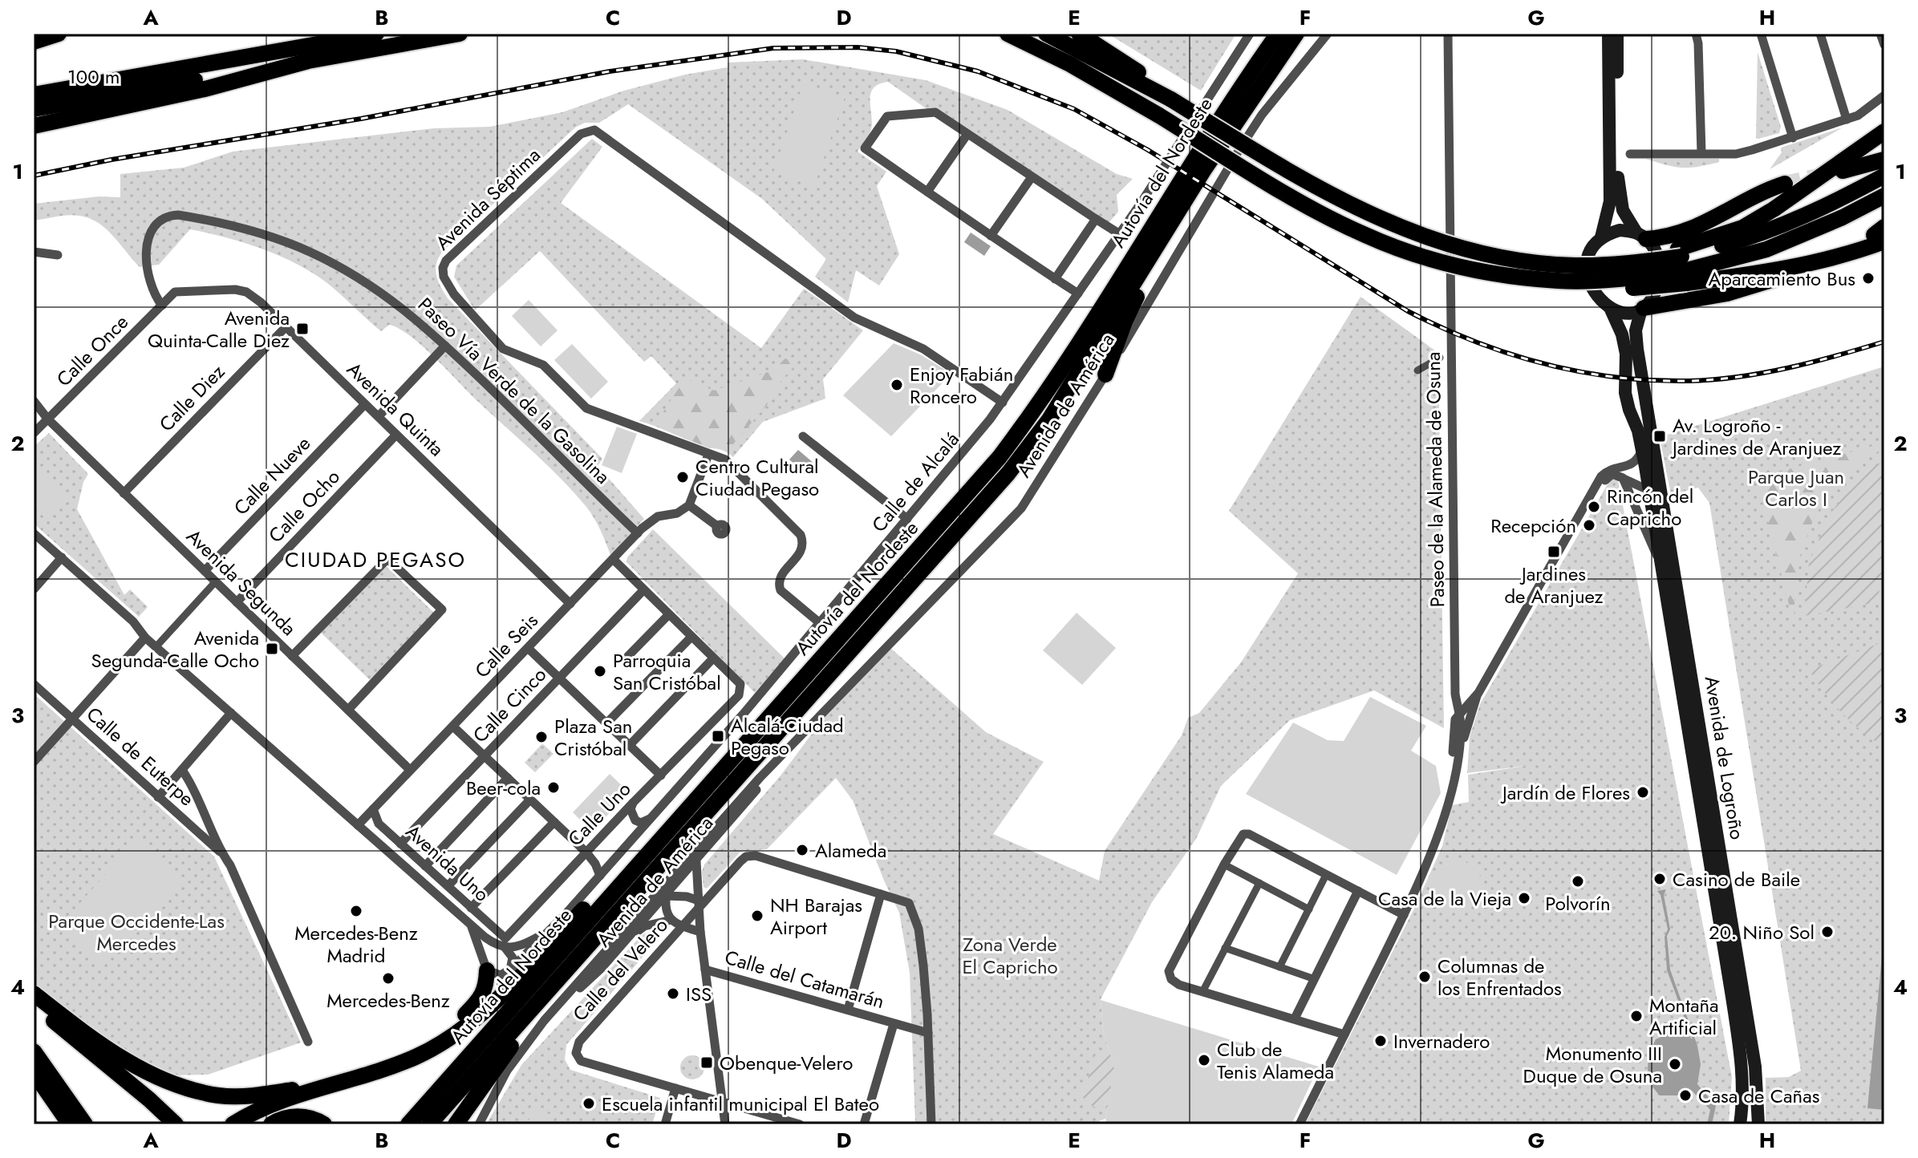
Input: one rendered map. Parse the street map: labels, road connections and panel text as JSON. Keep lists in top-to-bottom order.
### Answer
{
  "streets": {
    "highway": ["Autovía del Nordeste"],
    "main road": ["Avenida de Logroño"],
    "street": [
      "Avenida Séptima",
      "Calle Once",
      "Paseo Vía Verde de la Gasolina",
      "Calle Diez",
      "Avenida de América",
      "Avenida Quinta",
      "Calle Nueve",
      "Paseo de la Alameda de Osuna",
      "Calle de Alcalá",
      "Calle Ocho",
      "Avenida Segunda",
      "Calle Seis",
      "Calle Cinco",
      "Calle de Euterpe",
      "Calle Uno",
      "Avenida Uno",
      "Calle del Velero",
      "Calle del Catamarán"
    ]
  },
  "crossings": [
    ["Avenida Séptima", "Calle de Alcalá"],
    ["Calle Once", "Paseo Vía Verde de la Gasolina"],
    ["Calle Once", "Avenida Quinta"],
    ["Calle Once", "Avenida Segunda"],
    ["Paseo Vía Verde de la Gasolina", "Calle Seis"],
    ["Calle Diez", "Avenida Quinta"],
    ["Calle Diez", "Avenida Segunda"],
    ["Avenida Quinta", "Calle Nueve"],
    ["Avenida Quinta", "Calle Ocho"],
    ["Avenida Quinta", "Calle Seis"],
    ["Calle Nueve", "Avenida Segunda"],
    ["Calle de Alcalá", "Calle Uno"],
    ["Calle de Alcalá", "Avenida Uno"],
    ["Calle Ocho", "Avenida Segunda"],
    ["Avenida Segunda", "Calle Seis"],
    ["Calle Seis", "Avenida Uno"],
    ["Calle Cinco", "Avenida Uno"],
    ["Calle Uno", "Avenida Uno"]
  ],
  "districts": ["CIUDAD PEGASO"],
  "parks": ["Parque Juan Carlos I", "Parque Occidente-Las Mercedes", "Zona Verde El Capricho"],
  "places": {
    "other": [
      "Aparcamiento Bus",
      "Enjoy Fabián Roncero",
      "Centro Cultural Ciudad Pegaso",
      "Rincón del Capricho",
      "Recepción",
      "Parroquia San Cristóbal",
      "Plaza San Cristóbal",
      "Beer-cola",
      "Jardín de Flores",
      "Alameda",
      "Casino de Baile",
      "Polvorín",
      "Casa de la Vieja",
      "Mercedes-Benz Madrid",
      "NH Barajas Airport",
      "20. Niño Sol",
      "Columnas de los Enfrentados",
      "Mercedes-Benz",
      "ISS",
      "Montaña Artificial",
      "Invernadero",
      "Club de Tenis Alameda",
      "Monumento III Duque de Osuna",
      "Casa de Cañas",
      "Escuela infantil municipal El Bateo"
    ],
    "transit": [
      "Avenida Quinta-Calle Diez",
      "Av. Logroño - Jardines de Aranjuez",
      "Jardines de Aranjuez",
      "Avenida Segunda-Calle Ocho",
      "Alcalá-Ciudad Pegaso",
      "Obenque-Velero"
    ]
  },
  "scale_bar": "100 m",
  "grid": {
    "columns": [
      "A",
      "B",
      "C",
      "D",
      "E",
      "F",
      "G",
      "H"
    ],
    "rows": [
      "1",
      "2",
      "3",
      "4"
    ]
  }
}
